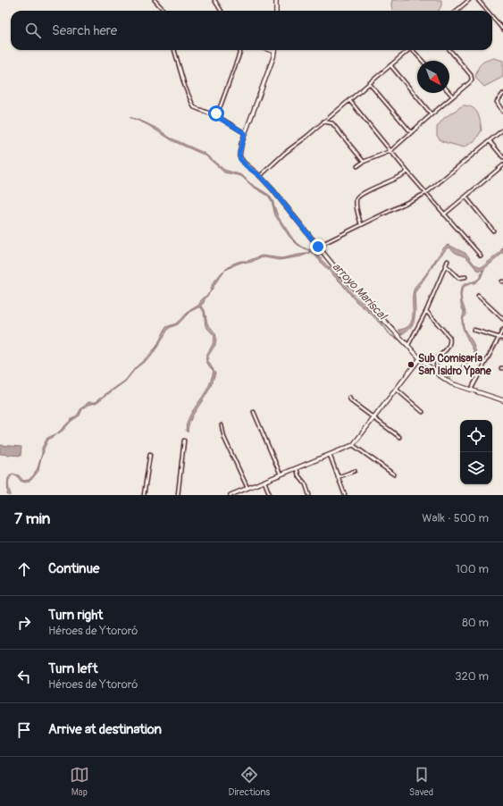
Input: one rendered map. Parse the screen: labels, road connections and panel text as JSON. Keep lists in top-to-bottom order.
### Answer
{
  "water": ["arroyo Mariscal"],
  "places": ["Sub Comisaría San Isidro Ypane"],
  "north": "bottom right",
  "page": {
    "search": "Search here",
    "heading": ["7 min", "Walk · 500 m"],
    "list": [
      ["Continue", "100 m"],
      ["Turn right", "Héroes de Ytororó", "80 m"],
      ["Turn left", "Héroes de Ytororó", "320 m"],
      "Arrive at destination"
    ],
    "nav": ["Map", "Directions", "Saved"]
  }
}
